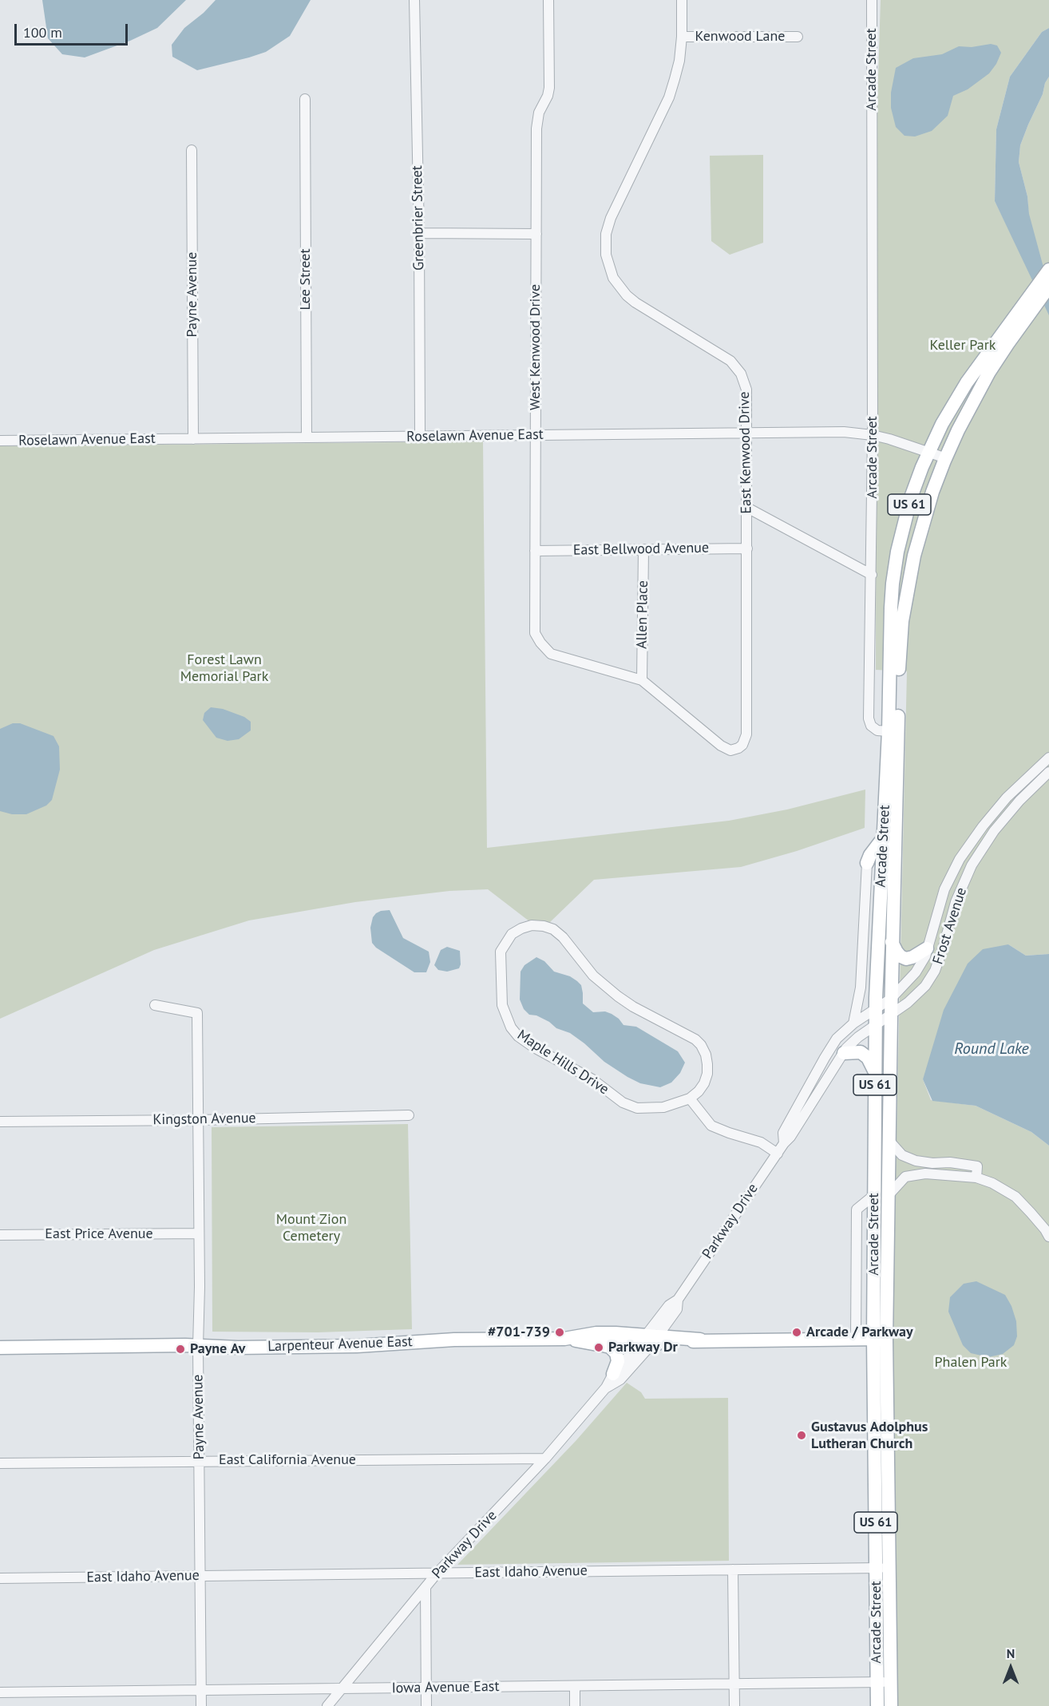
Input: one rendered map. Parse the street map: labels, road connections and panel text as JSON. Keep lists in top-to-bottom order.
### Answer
{
  "streets": {
    "main road": ["Arcade Street", "US 61", "Larpenteur Avenue East"],
    "street": [
      "Kenwood Lane",
      "Greenbrier Street",
      "Lee Street",
      "Payne Avenue",
      "West Kenwood Drive",
      "Roselawn Avenue East",
      "East Kenwood Drive",
      "East Bellwood Avenue",
      "Allen Place",
      "Frost Avenue",
      "Maple Hills Drive",
      "Kingston Avenue",
      "Parkway Drive",
      "East Price Avenue",
      "East California Avenue",
      "East Idaho Avenue",
      "Iowa Avenue East"
    ]
  },
  "crossings": [
    ["Kenwood Lane", "East Kenwood Drive"],
    ["Arcade Street", "Roselawn Avenue East"],
    ["Arcade Street", "US 61"],
    ["Arcade Street", "Frost Avenue"],
    ["Arcade Street", "Parkway Drive"],
    ["Arcade Street", "Larpenteur Avenue East"],
    ["Arcade Street", "East Idaho Avenue"],
    ["Arcade Street", "Iowa Avenue East"],
    ["Greenbrier Street", "Roselawn Avenue East"],
    ["Lee Street", "Roselawn Avenue East"],
    ["Payne Avenue", "Roselawn Avenue East"],
    ["Payne Avenue", "Kingston Avenue"],
    ["Payne Avenue", "East Price Avenue"],
    ["Payne Avenue", "Larpenteur Avenue East"],
    ["Payne Avenue", "East California Avenue"],
    ["Payne Avenue", "East Idaho Avenue"],
    ["Payne Avenue", "Iowa Avenue East"],
    ["West Kenwood Drive", "Roselawn Avenue East"],
    ["West Kenwood Drive", "East Kenwood Drive"],
    ["West Kenwood Drive", "East Bellwood Avenue"],
    ["West Kenwood Drive", "Allen Place"],
    ["Roselawn Avenue East", "East Kenwood Drive"],
    ["Roselawn Avenue East", "US 61"],
    ["East Kenwood Drive", "East Bellwood Avenue"],
    ["East Kenwood Drive", "Allen Place"],
    ["East Bellwood Avenue", "Allen Place"],
    ["Frost Avenue", "Parkway Drive"],
    ["Parkway Drive", "Larpenteur Avenue East"],
    ["Parkway Drive", "East California Avenue"],
    ["Parkway Drive", "East Idaho Avenue"],
    ["Parkway Drive", "Iowa Avenue East"]
  ],
  "water": ["Round Lake"],
  "parks": [
    "Keller Park",
    "Forest Lawn Memorial Park",
    "Mount Zion Cemetery",
    "Phalen Park"
  ],
  "places": [
    "#701-739",
    "Arcade / Parkway",
    "Parkway Dr",
    "Payne Av",
    "Gustavus Adolphus Lutheran Church"
  ],
  "scale_bar": "100 m",
  "north": "top"
}
